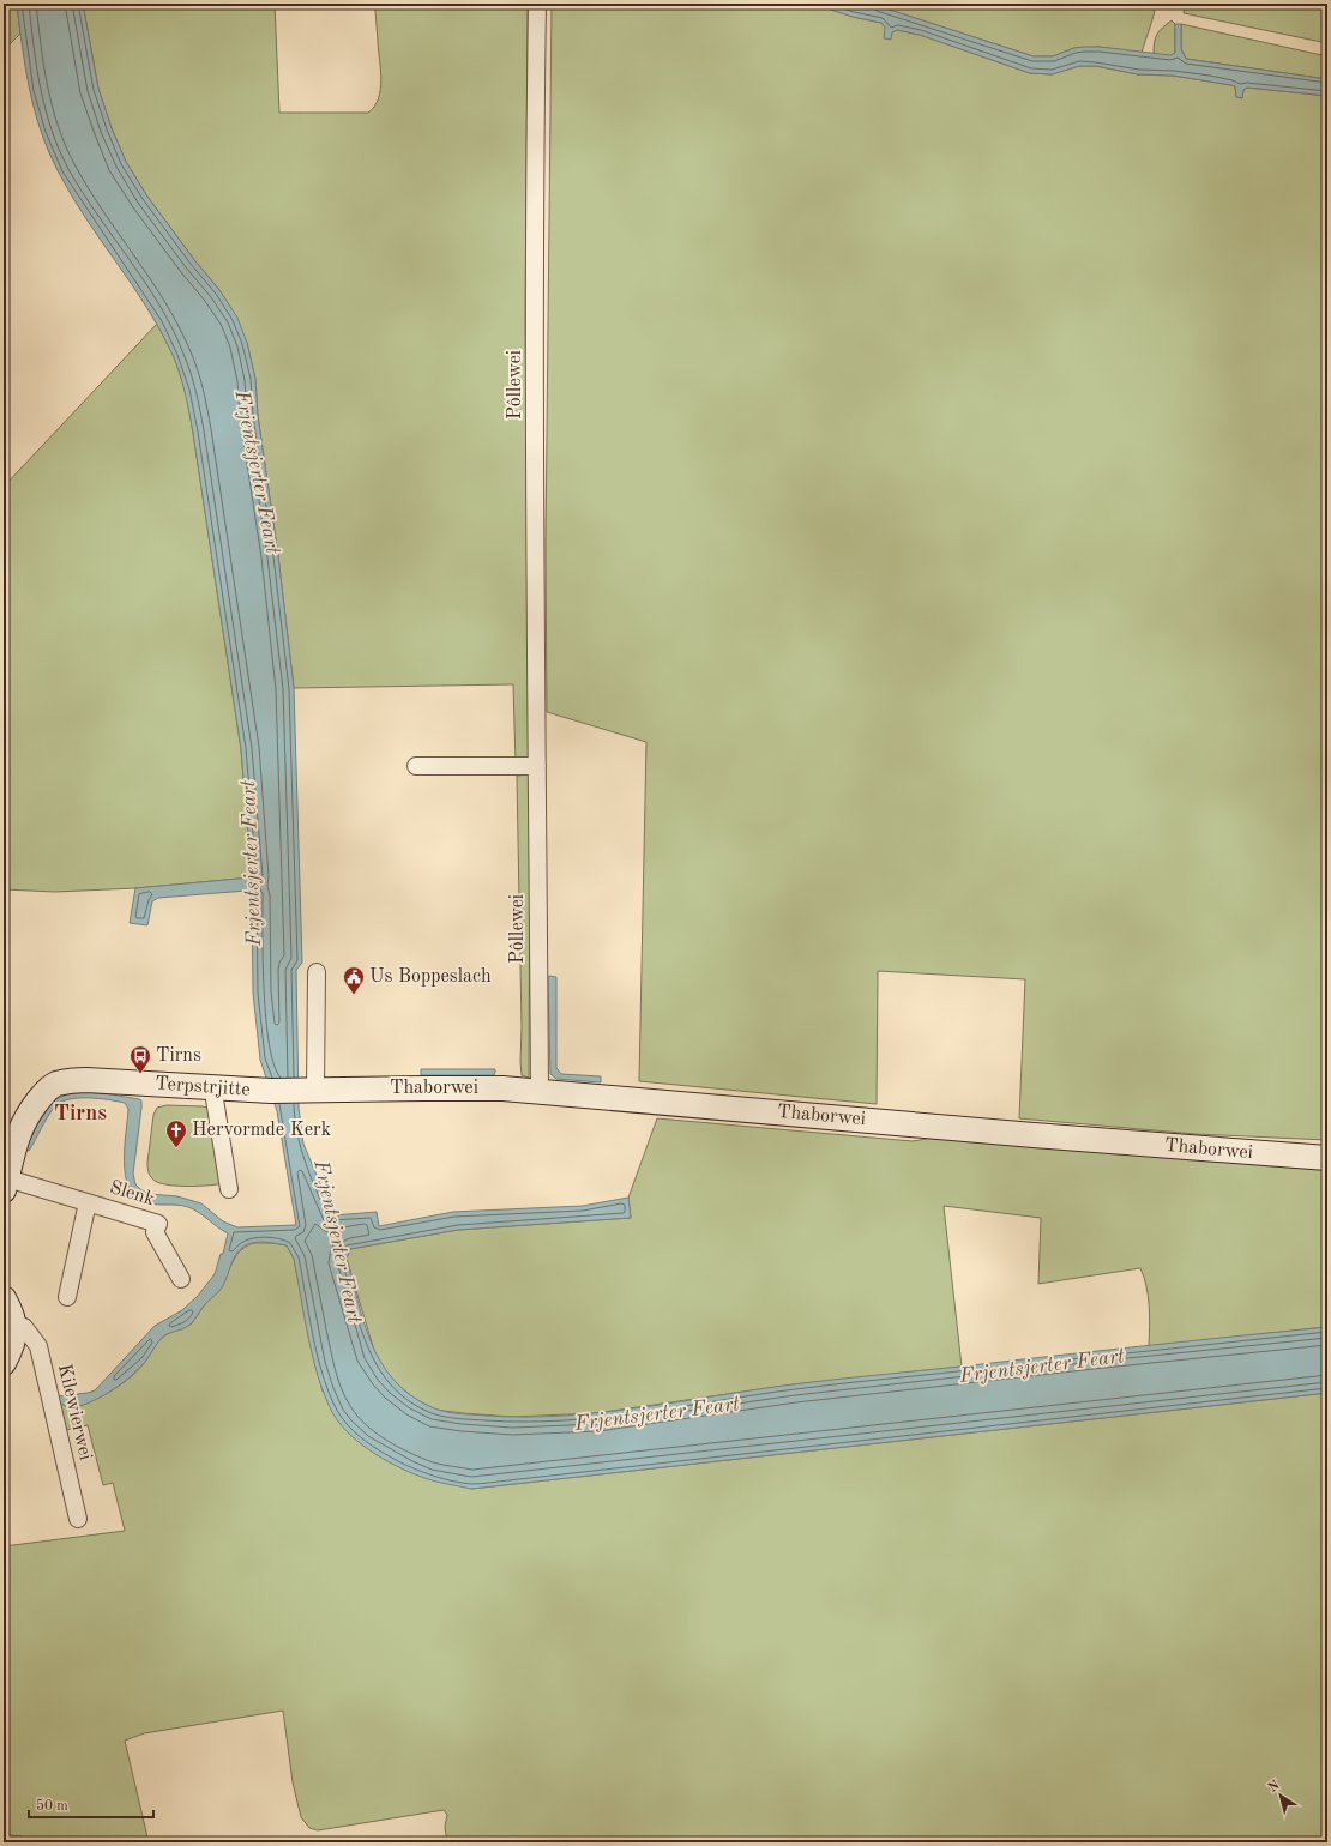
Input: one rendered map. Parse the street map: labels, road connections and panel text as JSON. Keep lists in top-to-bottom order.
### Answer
{
  "streets": {
    "street": [
      "Pôllewei",
      "Terpstrjitte",
      "Thaborwei",
      "Slenk",
      "Kilewierwei"
    ]
  },
  "crossings": [
    ["Pôllewei", "Thaborwei"],
    ["Terpstrjitte", "Thaborwei"],
    ["Terpstrjitte", "Slenk"]
  ],
  "districts": ["Tirns"],
  "water": ["Frjentsjerter Feart"],
  "places": {
    "public building": ["Us Boppeslach"],
    "bus stop": ["Tirns"],
    "church": ["Hervormde Kerk"]
  },
  "scale_bar": "50 m",
  "north": "top left"
}
